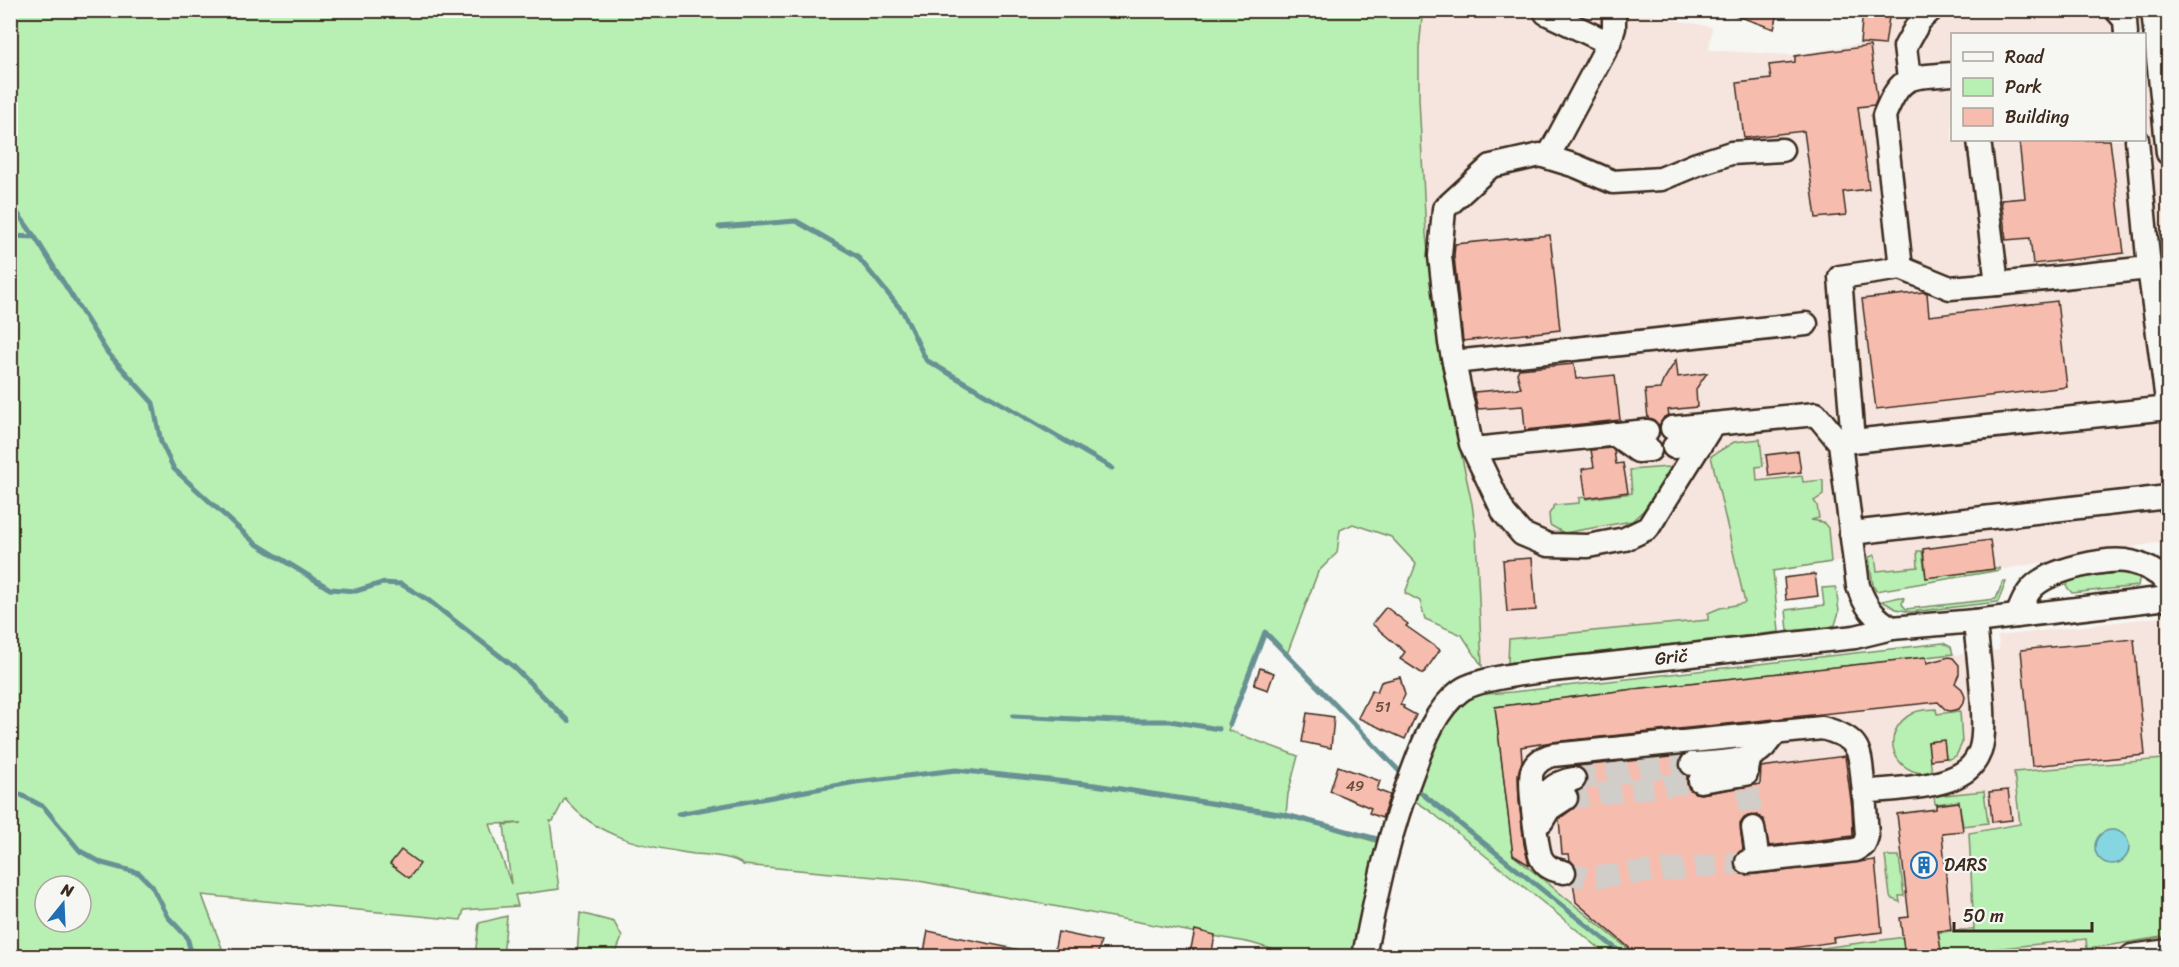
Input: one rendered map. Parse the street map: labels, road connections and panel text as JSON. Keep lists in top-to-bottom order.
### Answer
{
  "streets": {
    "street": ["Grič"]
  },
  "places": {
    "building": ["DARS"]
  },
  "house_numbers": ["51", "49"],
  "legend": ["Road", "Park", "Building"],
  "scale_bar": "50 m",
  "north": "top"
}
